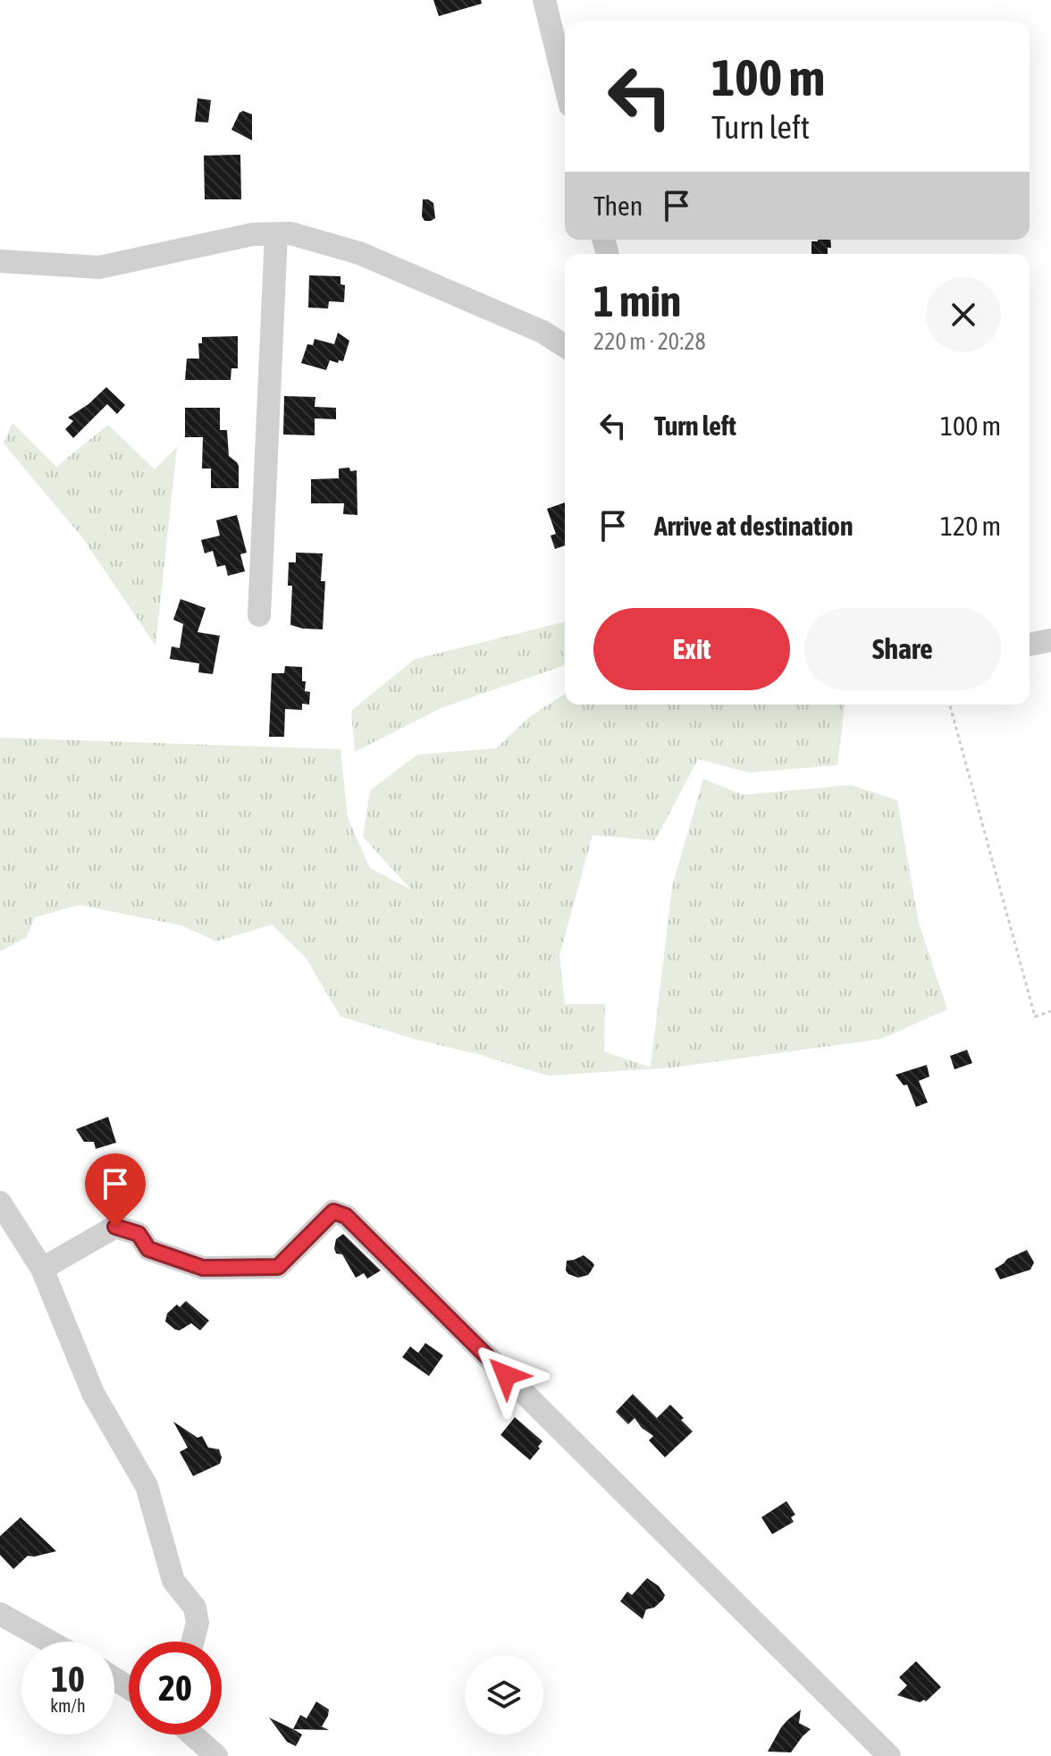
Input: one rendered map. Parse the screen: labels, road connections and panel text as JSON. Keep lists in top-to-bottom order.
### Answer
{
  "page": {
    "turn": ["100 m", "Turn left"],
    "then": "Then",
    "heading": ["1 min", "220 m · 20:28"],
    "list": [
      {
        "name": "Turn left",
        "value": "100 m"
      },
      {
        "name": "Arrive at destination",
        "value": "120 m"
      }
    ],
    "buttons": ["Exit", "Share"],
    "speed": "10 km/h",
    "limit": "20"
  }
}
